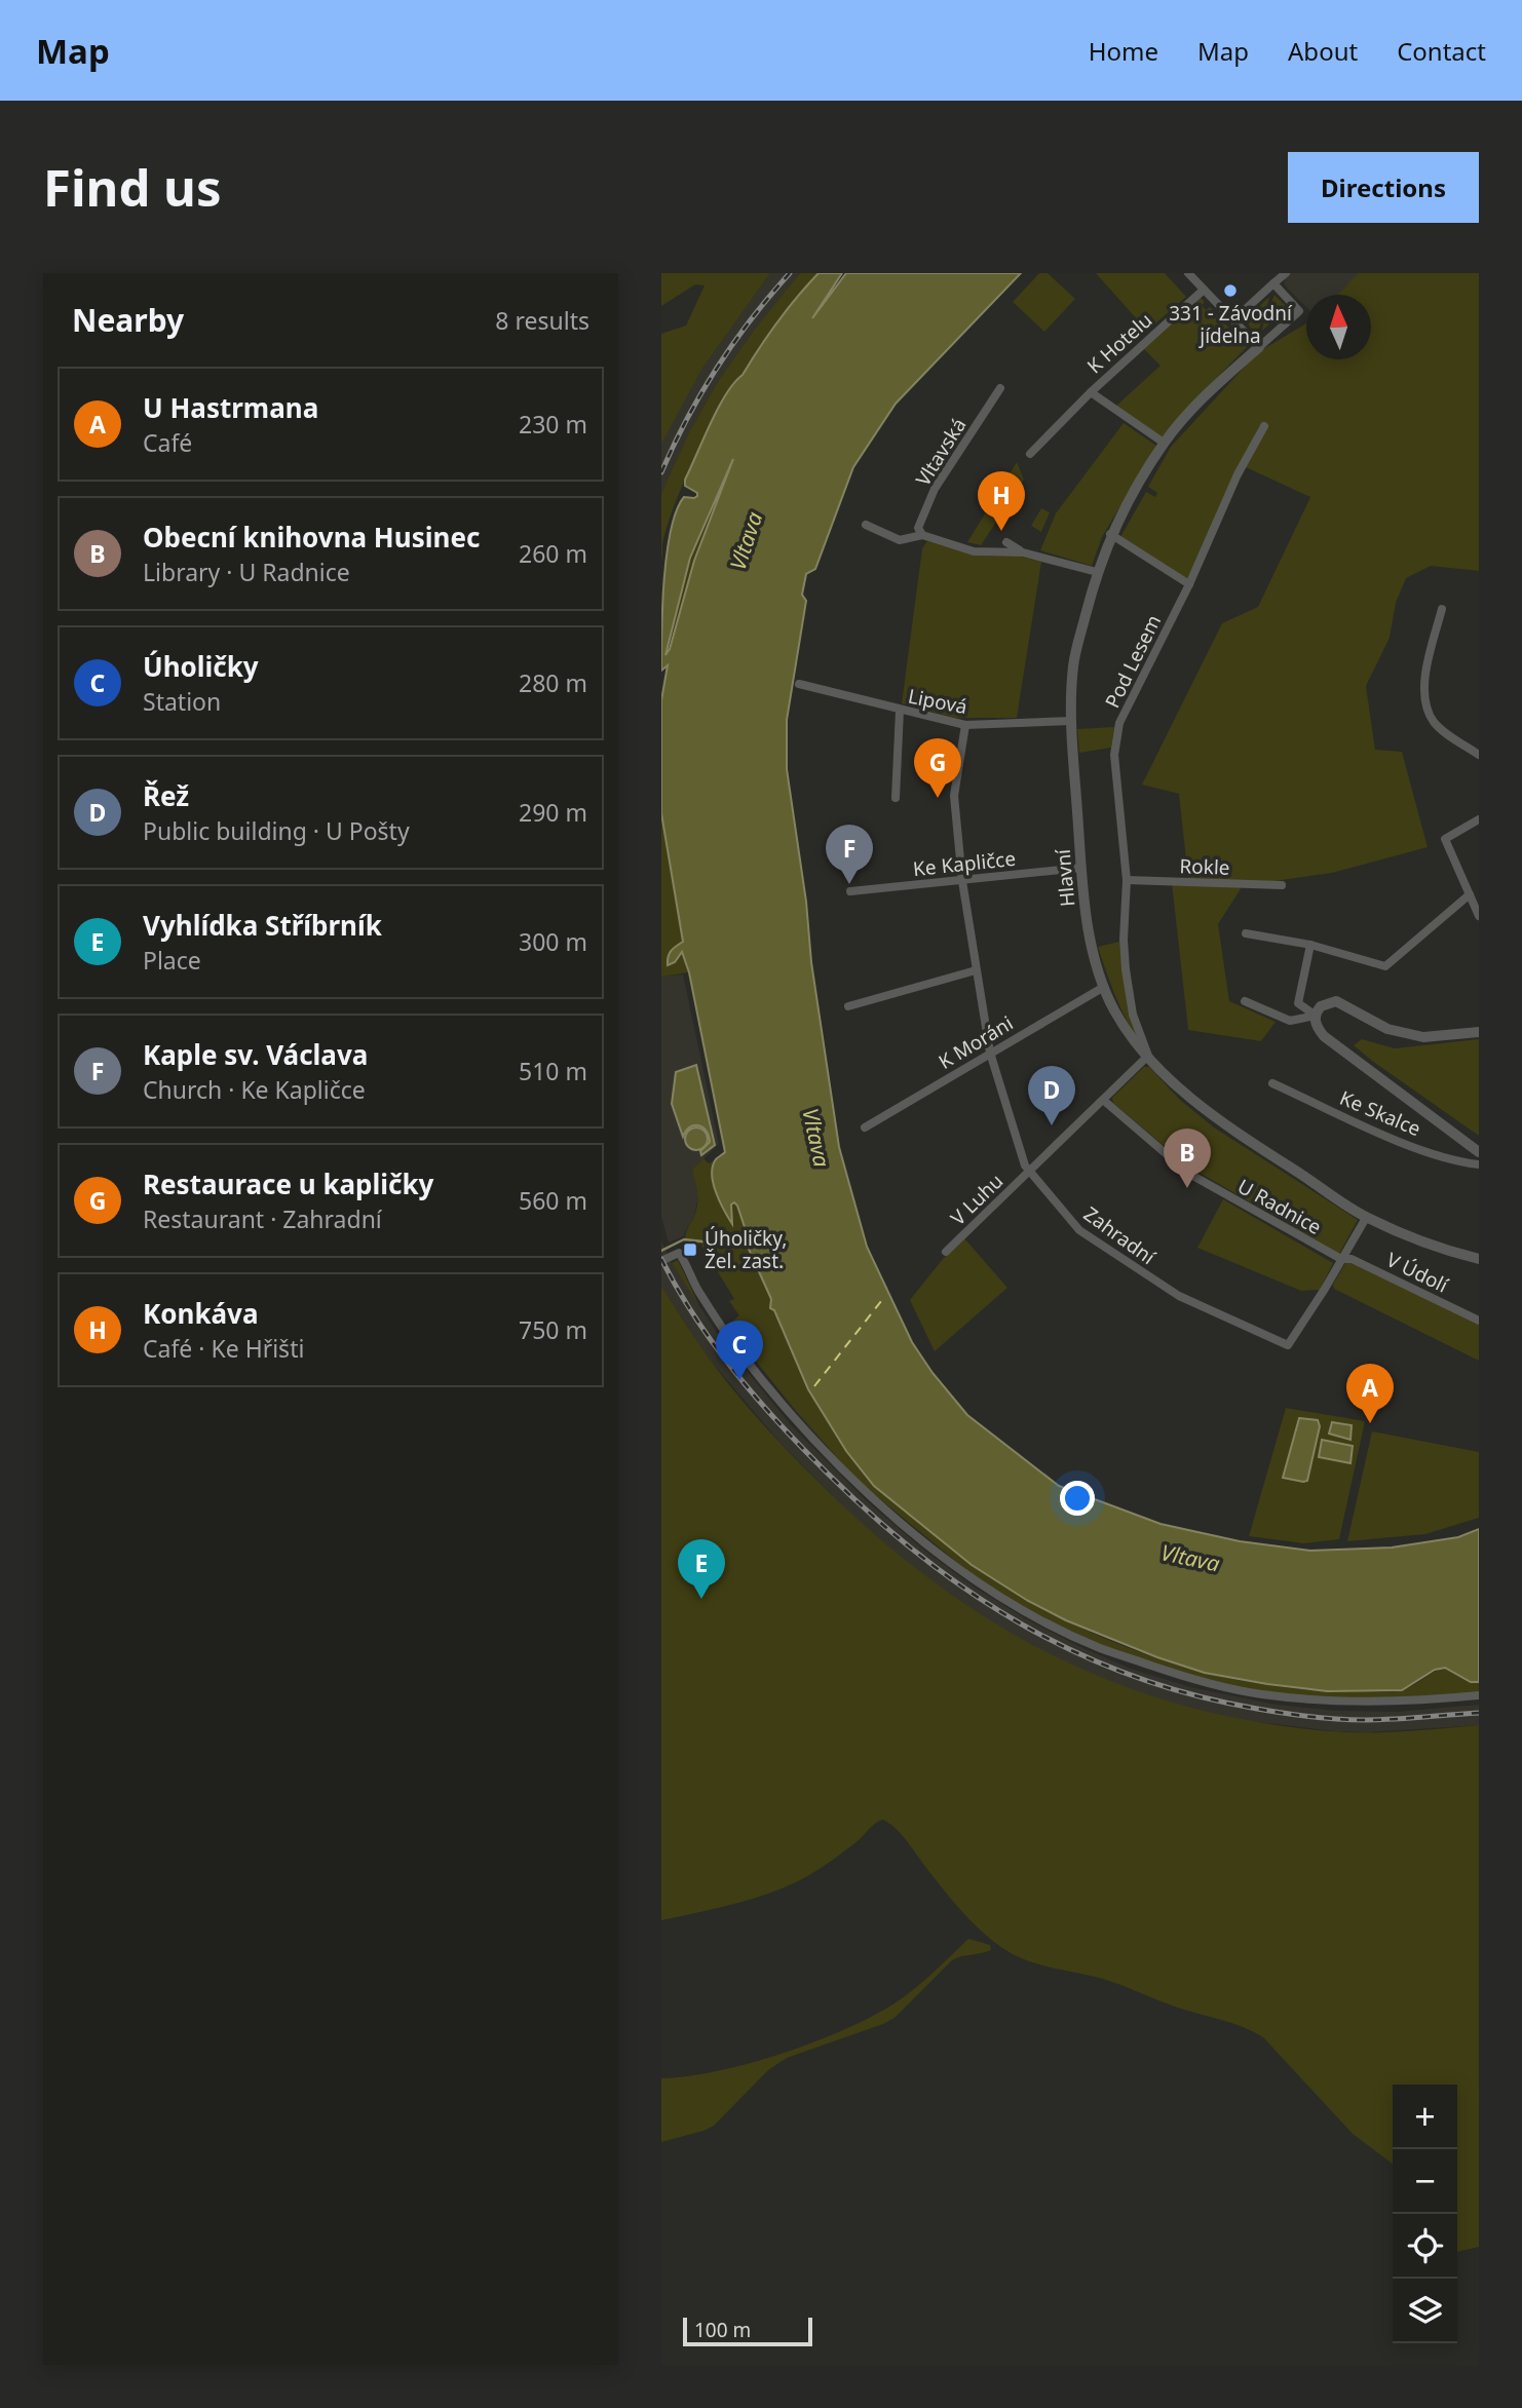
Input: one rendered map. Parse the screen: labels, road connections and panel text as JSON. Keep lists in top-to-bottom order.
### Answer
{
  "streets": {
    "street": [
      "K Hotelu",
      "Vltavská",
      "Pod Lesem",
      "Lipová",
      "Ke Kapličce",
      "Rokle",
      "Hlavní",
      "K Moráni",
      "Ke Skalce",
      "V Luhu",
      "U Radnice",
      "Zahradní",
      "V Údolí"
    ]
  },
  "crossings": [
    ["K Hotelu", "Hlavní"],
    ["Pod Lesem", "Rokle"],
    ["Pod Lesem", "Hlavní"],
    ["Pod Lesem", "V Luhu"],
    ["Lipová", "Hlavní"],
    ["Lipová", "Zahradní"],
    ["Ke Kapličce", "Hlavní"],
    ["Ke Kapličce", "Zahradní"],
    ["Hlavní", "K Moráni"],
    ["Hlavní", "V Luhu"],
    ["Hlavní", "Zahradní"],
    ["K Moráni", "Zahradní"],
    ["V Luhu", "U Radnice"],
    ["V Luhu", "Zahradní"],
    ["U Radnice", "Zahradní"],
    ["U Radnice", "V Údolí"],
    ["Zahradní", "V Údolí"]
  ],
  "water": ["Vltava"],
  "places": {
    "other": ["331 - Závodní jídelna"],
    "transit": ["Úholičky, Žel. zast."]
  },
  "scale_bar": "100 m",
  "north": "top",
  "page": {
    "header": "Map",
    "nav": [
      "Home",
      "Map",
      "About",
      "Contact"
    ],
    "buttons": "Directions",
    "title": "Find us",
    "heading": ["Nearby", "8 results"],
    "list": [
      {
        "mark": "A",
        "name": "U Hastrmana",
        "note": "Café",
        "value": "230 m"
      },
      {
        "mark": "B",
        "name": "Obecní knihovna Husinec",
        "note": "Library · U Radnice",
        "value": "260 m"
      },
      {
        "mark": "C",
        "name": "Úholičky",
        "note": "Station",
        "value": "280 m"
      },
      {
        "mark": "D",
        "name": "Řež",
        "note": "Public building · U Pošty",
        "value": "290 m"
      },
      {
        "mark": "E",
        "name": "Vyhlídka Stříbrník",
        "note": "Place",
        "value": "300 m"
      },
      {
        "mark": "F",
        "name": "Kaple sv. Václava",
        "note": "Church · Ke Kapličce",
        "value": "510 m"
      },
      {
        "mark": "G",
        "name": "Restaurace u kapličky",
        "note": "Restaurant · Zahradní",
        "value": "560 m"
      },
      {
        "mark": "H",
        "name": "Konkáva",
        "note": "Café · Ke Hřišti",
        "value": "750 m"
      }
    ],
    "pins": [
      "H",
      "G",
      "F",
      "D",
      "B",
      "C",
      "A",
      "E"
    ],
    "map_buttons": ["+", "−"],
    "scale": "100 m"
  }
}
